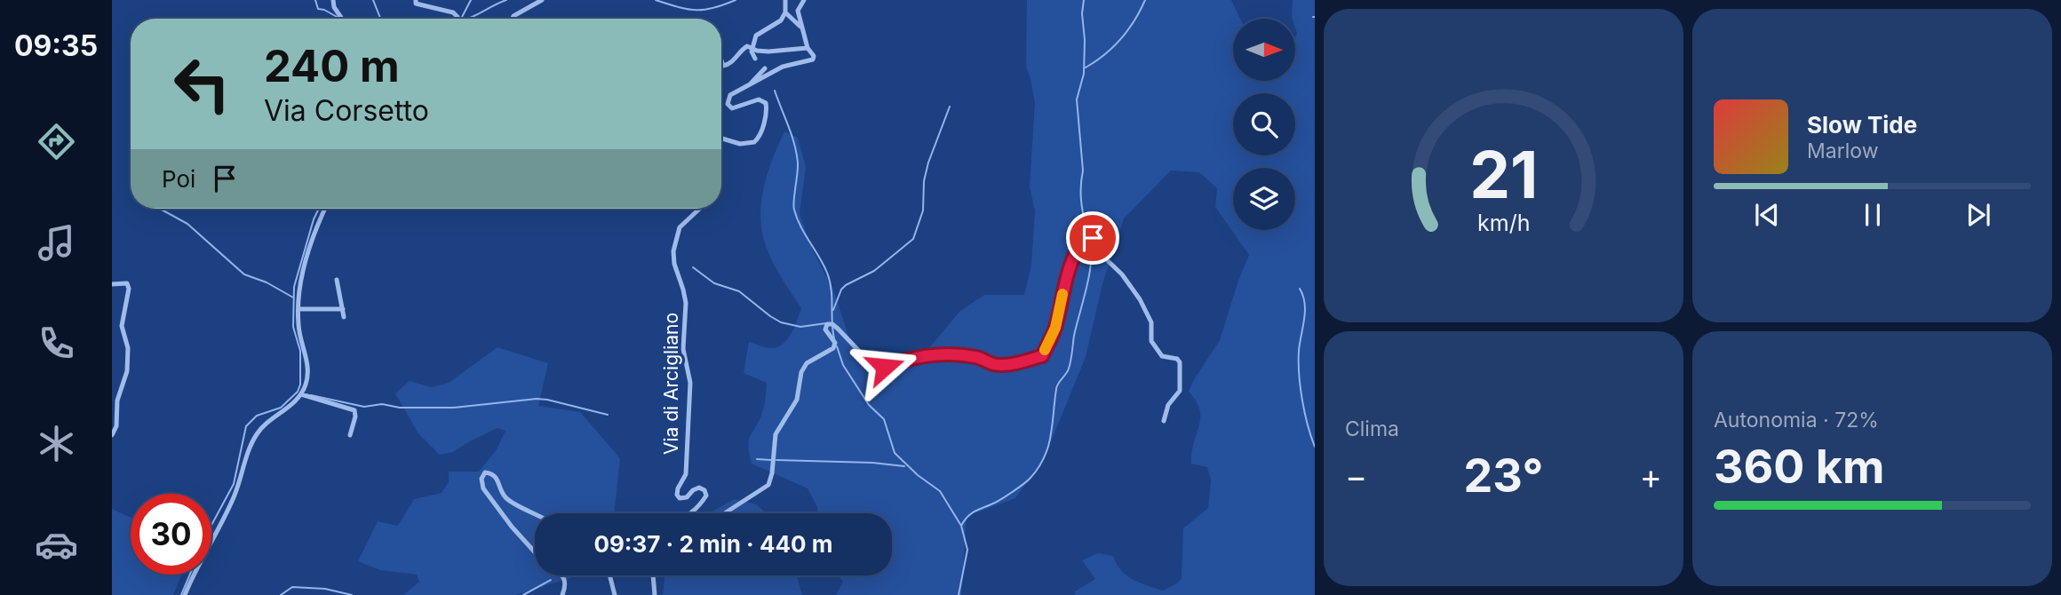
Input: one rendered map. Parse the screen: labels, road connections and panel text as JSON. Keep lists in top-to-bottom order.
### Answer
{
  "streets": {
    "street": ["Via di Arcigliano"]
  },
  "north": "right",
  "page": {
    "tabs": "09:35",
    "turn": ["240 m", "Via Corsetto"],
    "song": ["Slow Tide", "Marlow"],
    "then": "Poi",
    "tile": [
      "Clima",
      ["Autonomia · 72%", "360 km"]
    ],
    "heat": ["−", "23°", "+"],
    "limit": "30",
    "trip": "09:37 · 2 min · 440 m",
    "gauge": ["21", "km/h"]
  }
}
